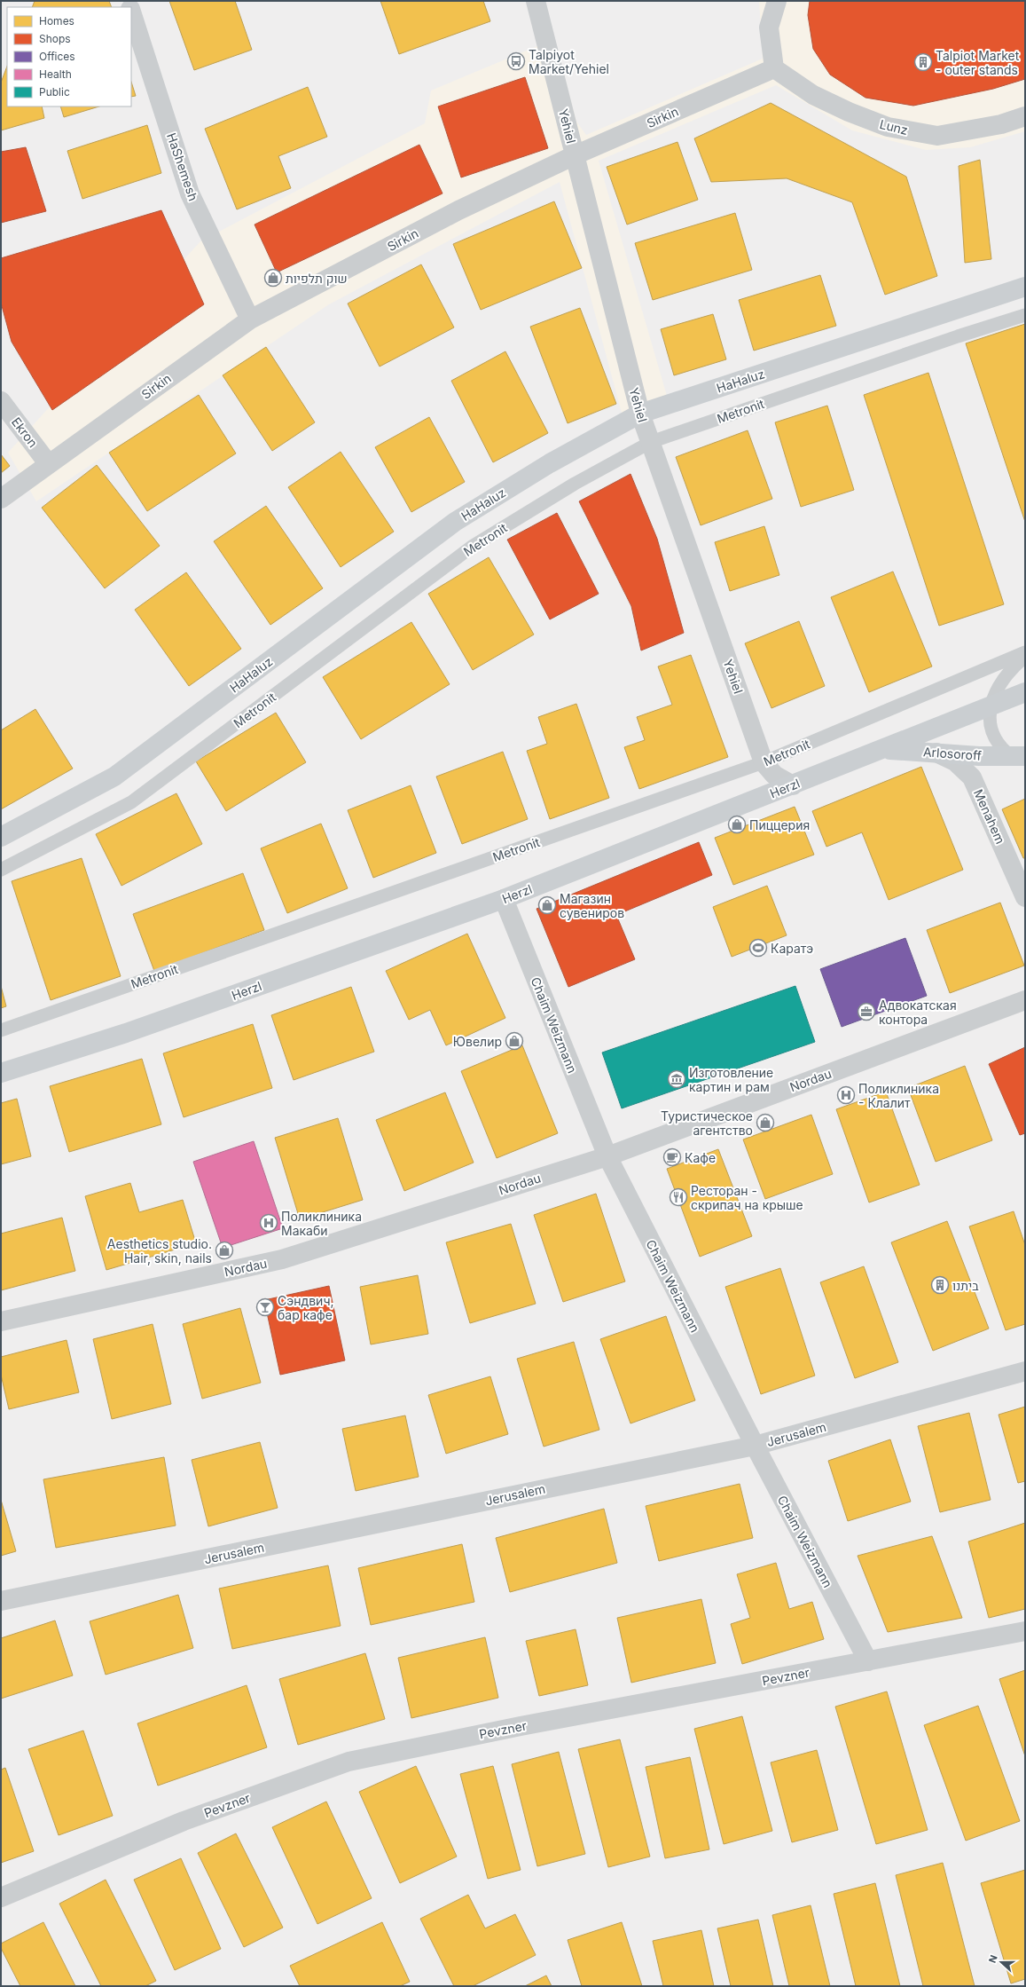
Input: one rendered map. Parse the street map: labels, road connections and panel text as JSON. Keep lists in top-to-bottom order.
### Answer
{
  "streets": {
    "street": [
      "Sirkin",
      "Yehiel",
      "Lunz",
      "HaShemesh",
      "HaHaluz",
      "Ekron",
      "Arlosoroff",
      "Herzl",
      "Menahem",
      "Chaim Weizmann",
      "Nordau",
      "Jerusalem",
      "Pevzner"
    ],
    "lane": ["Metronit"]
  },
  "crossings": [
    ["Sirkin", "Yehiel"],
    ["Sirkin", "Lunz"],
    ["Sirkin", "HaShemesh"],
    ["Sirkin", "Ekron"],
    ["Yehiel", "HaHaluz"],
    ["Yehiel", "Metronit"],
    ["Yehiel", "Herzl"],
    ["Arlosoroff", "Herzl"],
    ["Arlosoroff", "Menahem"],
    ["Herzl", "Chaim Weizmann"],
    ["Chaim Weizmann", "Nordau"],
    ["Chaim Weizmann", "Jerusalem"],
    ["Chaim Weizmann", "Pevzner"]
  ],
  "places": {
    "bus stop": ["Talpiyot Market/Yehiel"],
    "building": ["Talpiot Market - outer stands", "ביתנו"],
    "shop": [
      "שוק תלפיות",
      "Пиццерия",
      "Магазин сувениров",
      "Ювелир",
      "Туристическое агентство",
      "Aesthetics studio. Hair, skin, nails"
    ],
    "sports": ["Каратэ"],
    "office": ["Адвокатская контора"],
    "museum": ["Изготовление картин и рам"],
    "hospital": ["Поликлиника - Клалит", "Поликлиника Макаби"],
    "cafe": ["Кафе"],
    "restaurant": ["Ресторан - скрипач на крыше"],
    "bar": ["Сэндвич, бар кафе"]
  },
  "legend": [
    "Homes",
    "Shops",
    "Offices",
    "Health",
    "Public"
  ],
  "north": "left"
}
